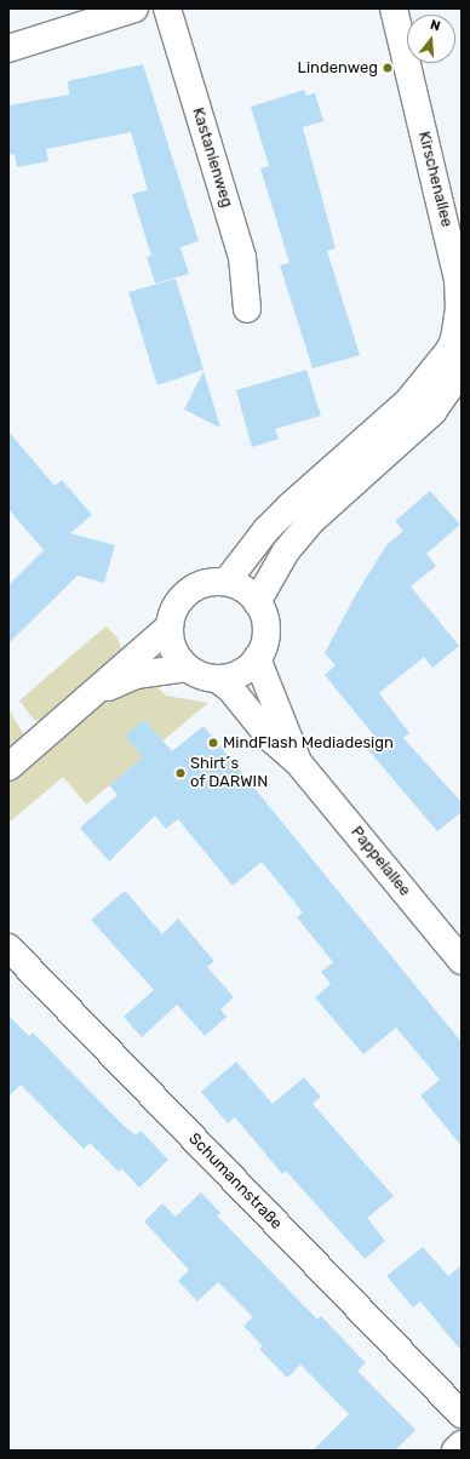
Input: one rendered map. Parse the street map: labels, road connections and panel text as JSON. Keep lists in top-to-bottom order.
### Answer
{
  "streets": {
    "street": [
      "Kastanienweg",
      "Kirschenallee",
      "Pappelallee",
      "Schumannstraße"
    ]
  },
  "crossings": [
    ["Kirschenallee", "Pappelallee"]
  ],
  "places": ["Lindenweg", "MindFlash Mediadesign", "Shirt´s of DARWIN"],
  "north": "top"
}
